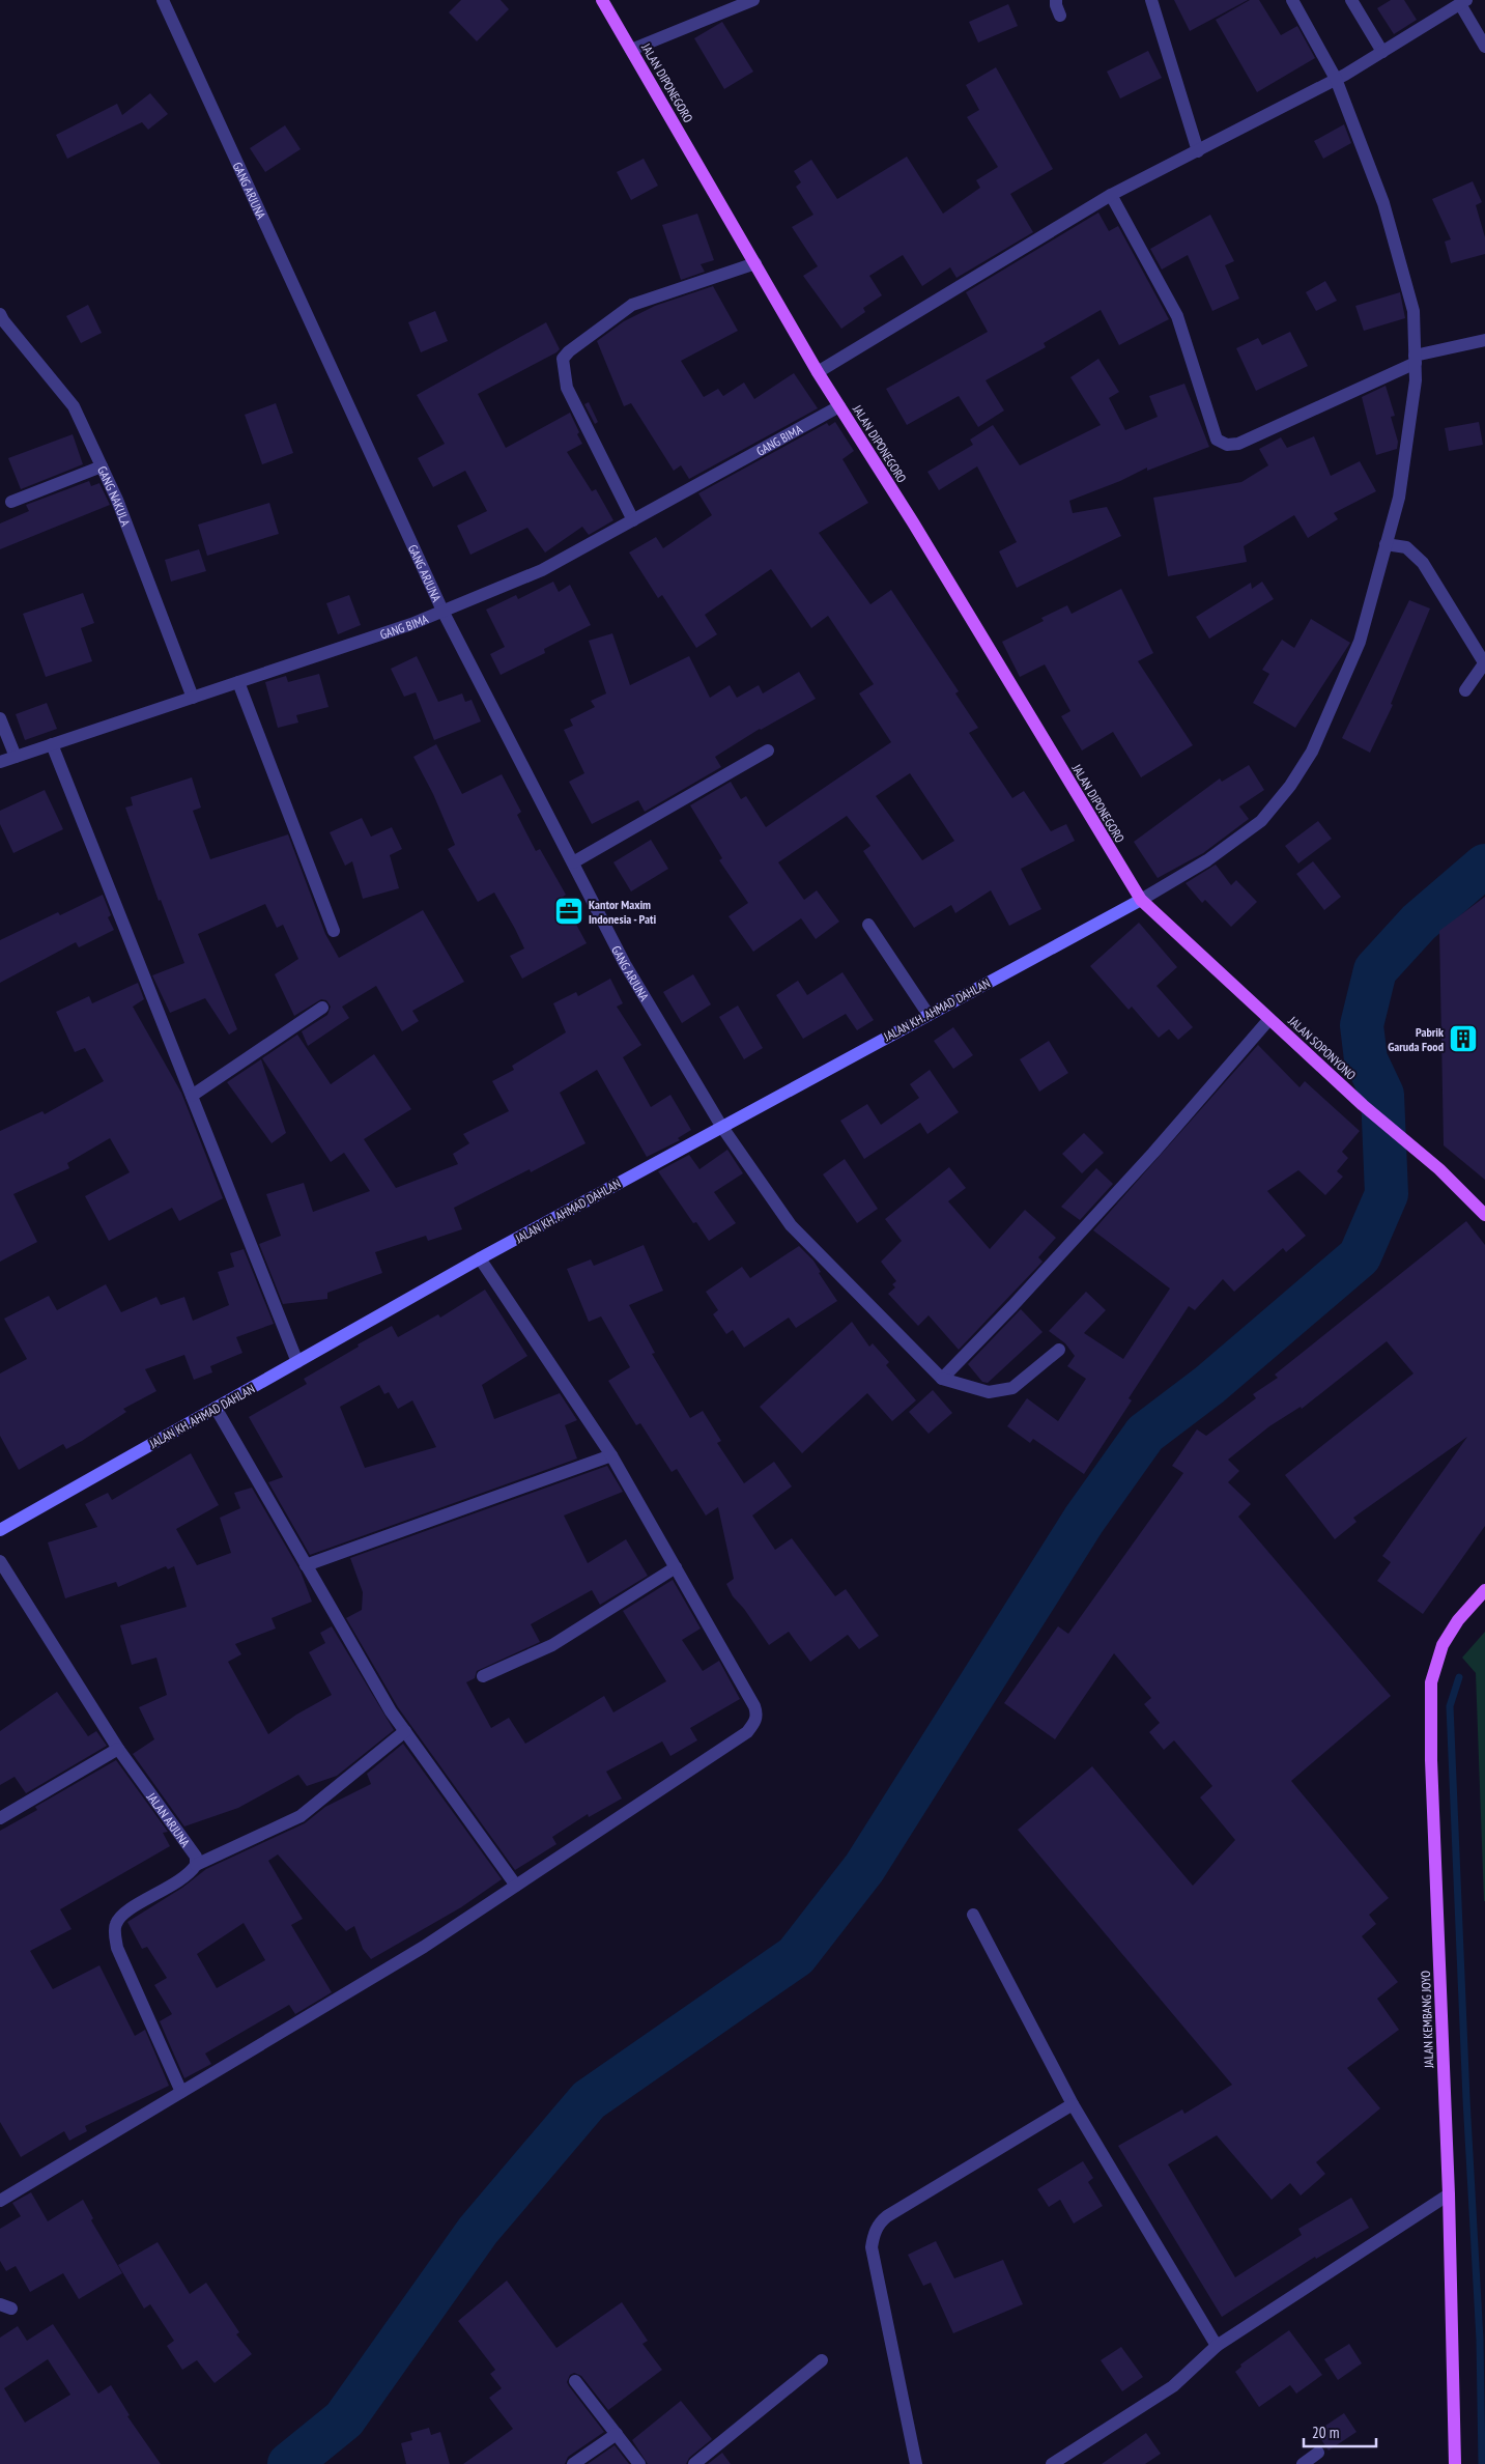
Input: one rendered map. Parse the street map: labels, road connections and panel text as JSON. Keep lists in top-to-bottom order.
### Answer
{
  "streets": {
    "main road": ["JALAN DIPONEGORO", "JALAN SOPONYONO", "JALAN KEMBANG JOYO"],
    "street": [
      "GANG ARJUNA",
      "GANG BIMA",
      "GANG NAKULA",
      "JALAN KH. AHMAD DAHLAN",
      "JALAN ARJUNA"
    ]
  },
  "crossings": [
    ["JALAN DIPONEGORO", "GANG BIMA"],
    ["JALAN DIPONEGORO", "JALAN KH. AHMAD DAHLAN"],
    ["JALAN DIPONEGORO", "JALAN SOPONYONO"],
    ["GANG ARJUNA", "GANG BIMA"],
    ["GANG ARJUNA", "JALAN KH. AHMAD DAHLAN"],
    ["GANG BIMA", "GANG NAKULA"],
    ["JALAN KH. AHMAD DAHLAN", "JALAN SOPONYONO"]
  ],
  "places": {
    "office": ["Kantor Maxim Indonesia - Pati"],
    "building": ["Pabrik Garuda Food"]
  },
  "scale_bar": "20 m"
}
